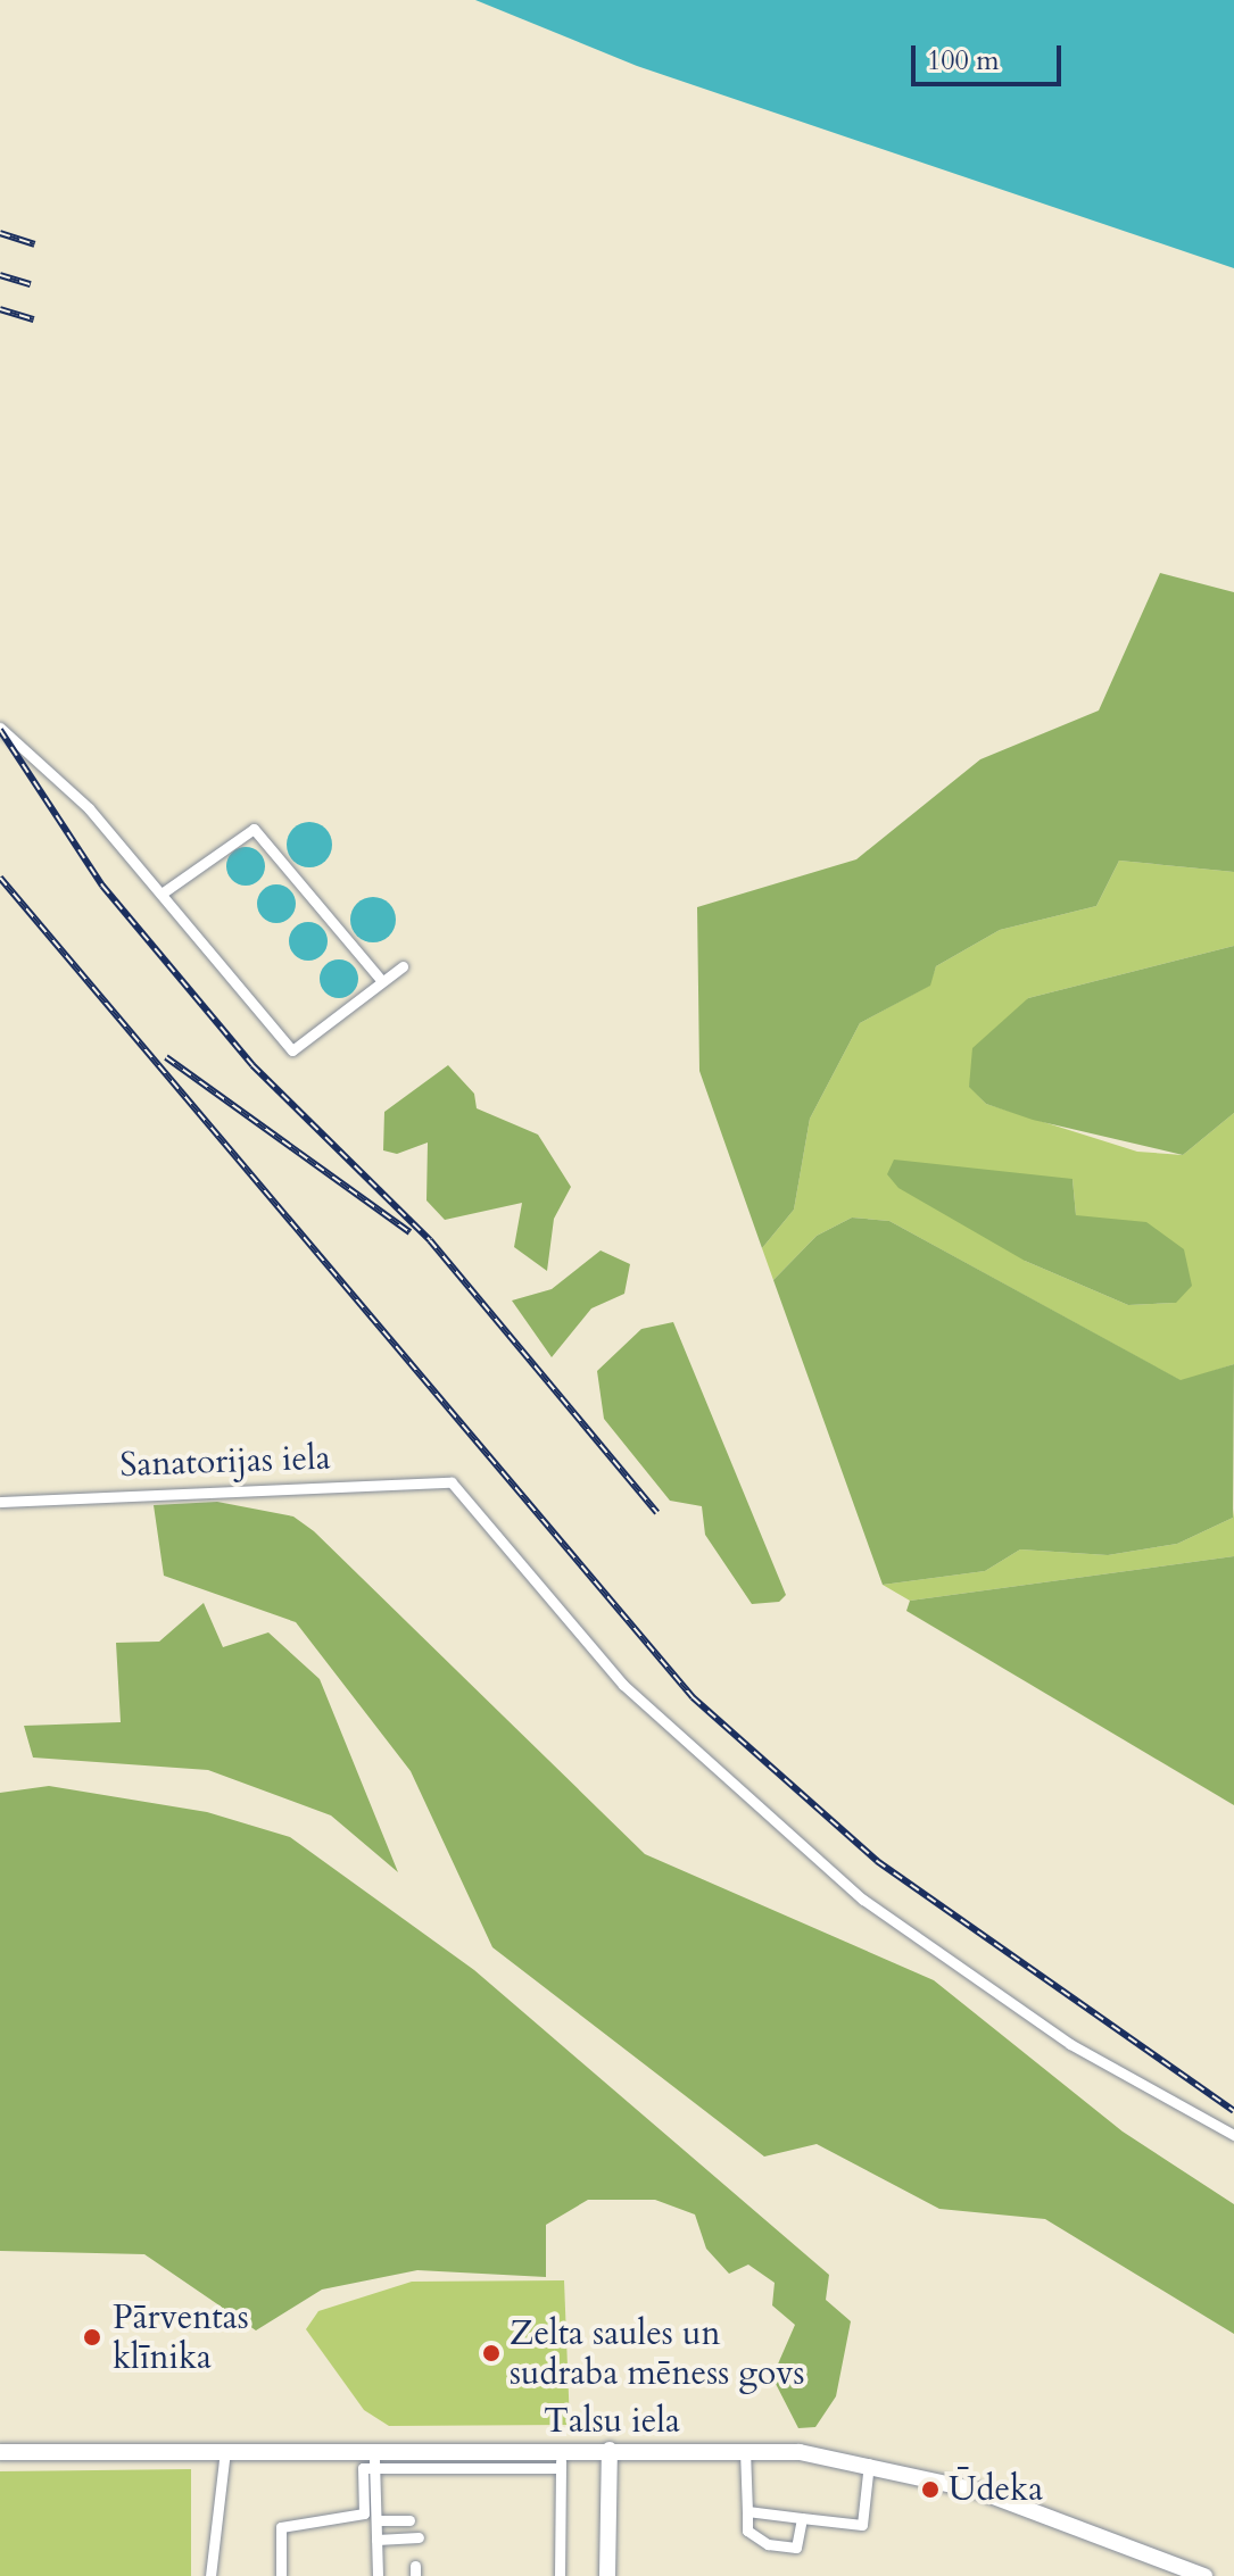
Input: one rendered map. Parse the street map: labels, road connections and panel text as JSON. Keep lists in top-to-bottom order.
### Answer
{
  "streets": {
    "main road": ["Talsu iela"],
    "street": ["Sanatorijas iela"]
  },
  "places": ["Pārventas klīnika", "Zelta saules un sudraba mēness govs", "Ūdeka"],
  "scale_bar": "100 m"
}
